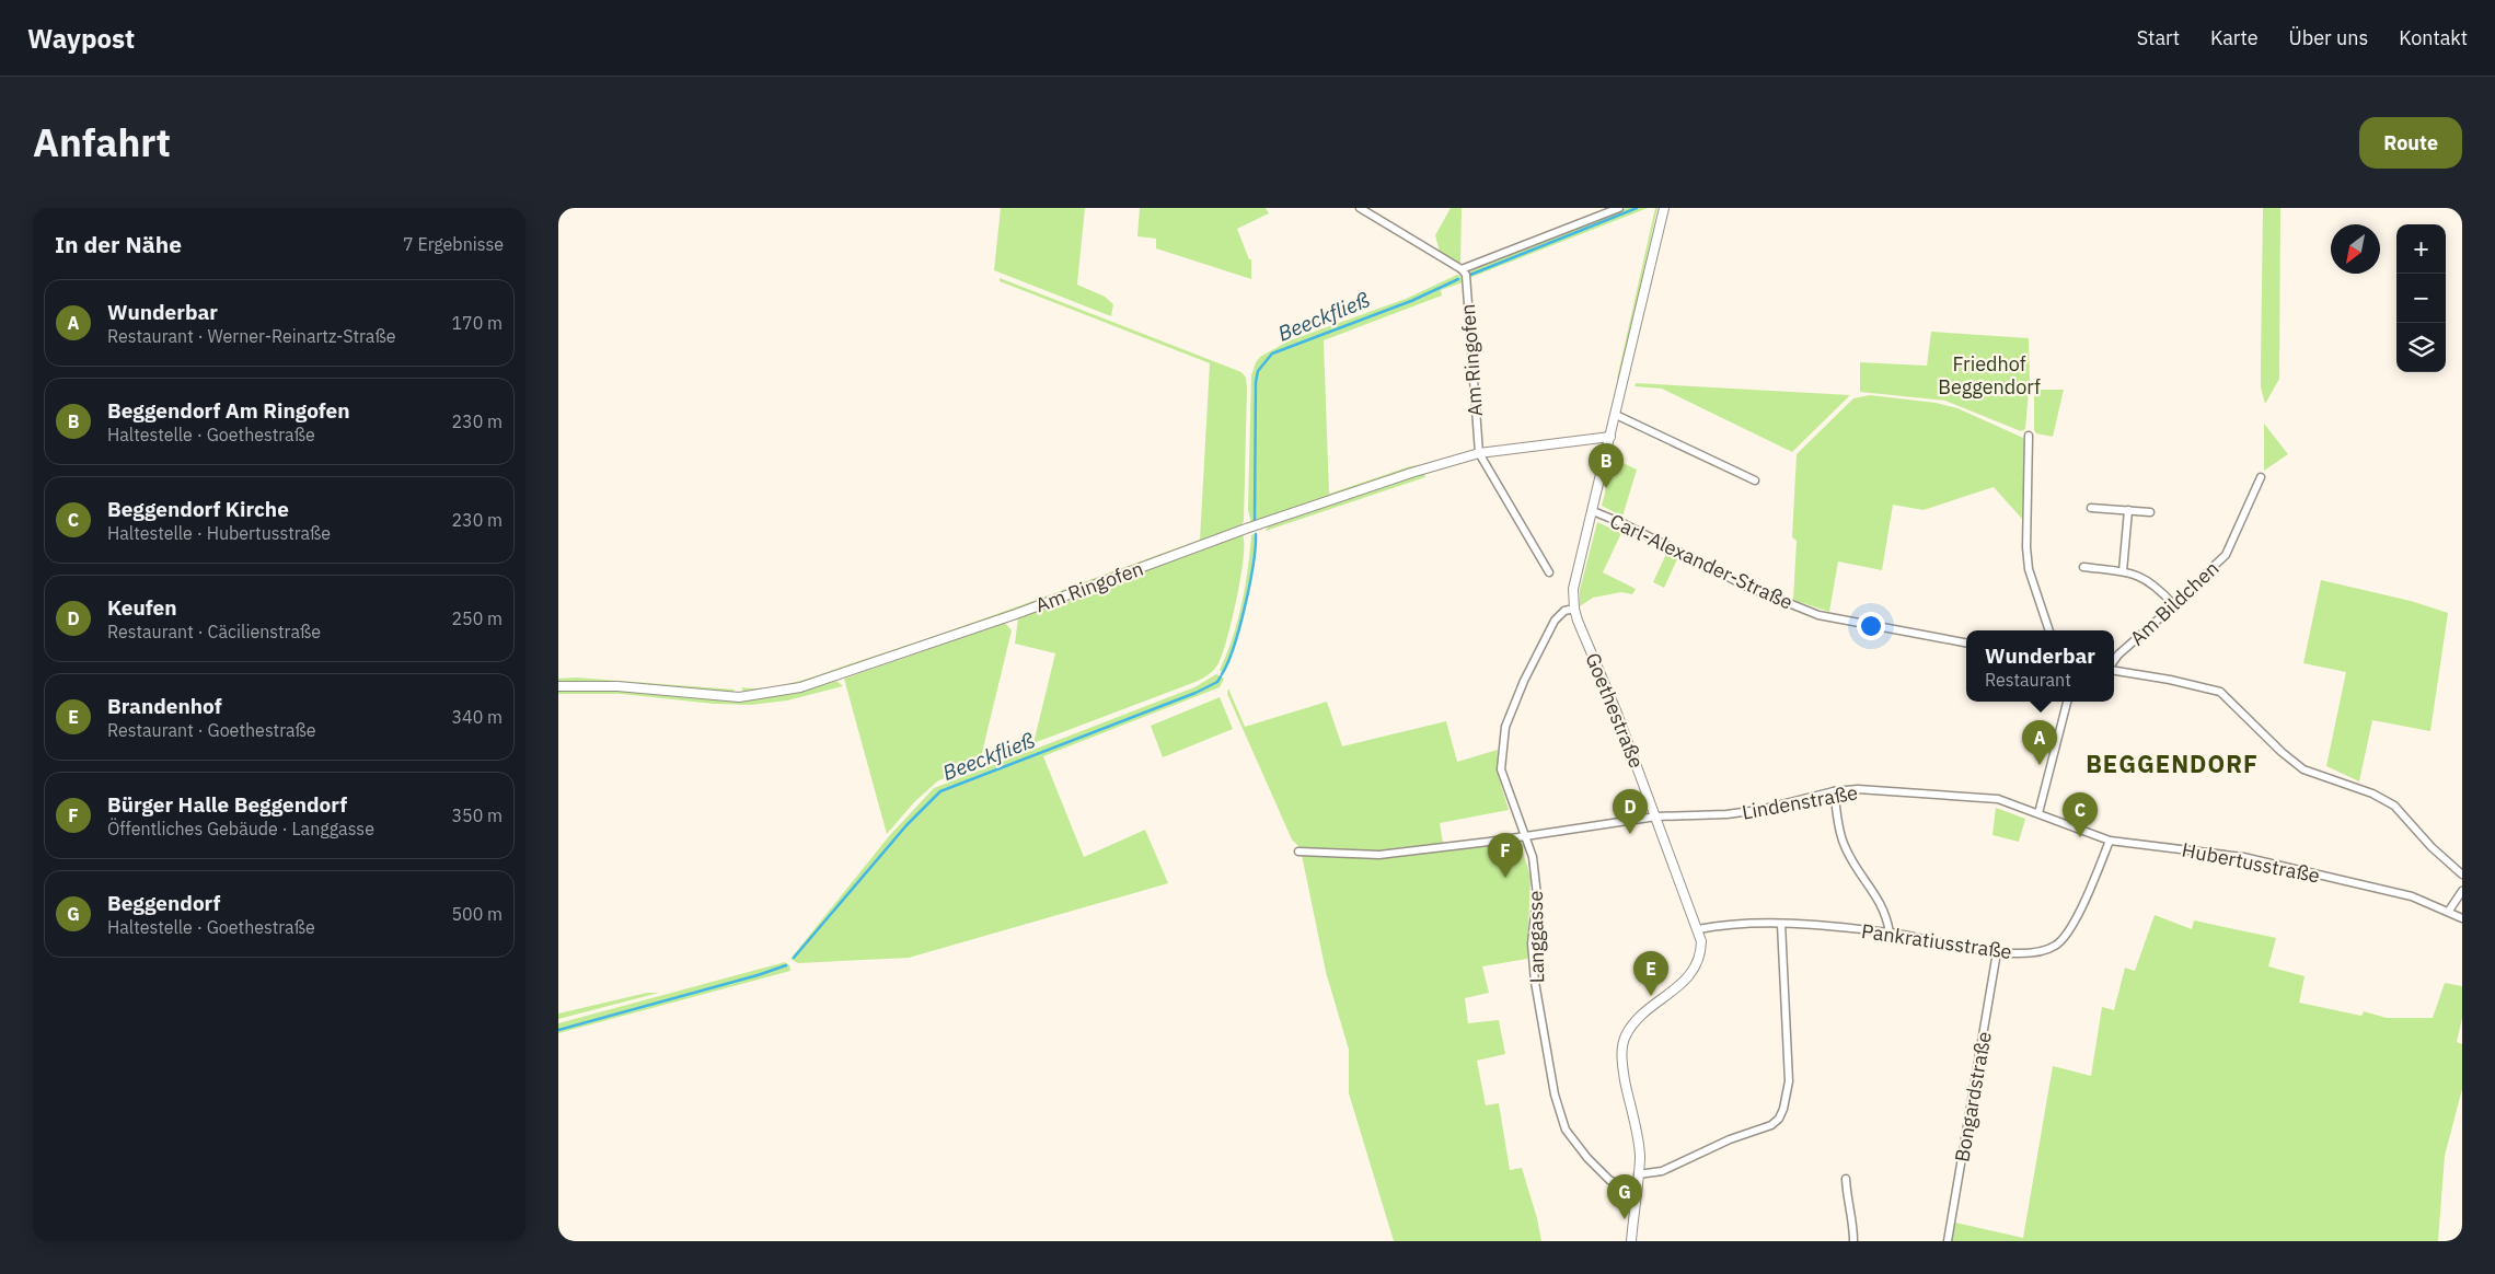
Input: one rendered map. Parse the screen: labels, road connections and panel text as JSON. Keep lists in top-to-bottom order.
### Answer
{
  "streets": {
    "street": [
      "Am Ringofen",
      "Carl-Alexander-Straße",
      "Am Bildchen",
      "Goethestraße",
      "Lindenstraße",
      "Hubertusstraße",
      "Langgasse",
      "Pankratiusstraße",
      "Bongardstraße"
    ]
  },
  "crossings": [
    ["Am Ringofen", "Goethestraße"],
    ["Carl-Alexander-Straße", "Goethestraße"],
    ["Goethestraße", "Lindenstraße"],
    ["Goethestraße", "Langgasse"],
    ["Goethestraße", "Pankratiusstraße"],
    ["Lindenstraße", "Hubertusstraße"],
    ["Lindenstraße", "Langgasse"],
    ["Hubertusstraße", "Pankratiusstraße"],
    ["Pankratiusstraße", "Bongardstraße"]
  ],
  "districts": ["BEGGENDORF"],
  "water": ["Beeckfließ"],
  "parks": ["Friedhof Beggendorf"],
  "north": "bottom left",
  "page": {
    "header": "Waypost",
    "nav": [
      "Start",
      "Karte",
      "Über uns",
      "Kontakt"
    ],
    "title": "Anfahrt",
    "buttons": "Route",
    "heading": ["In der Nähe", "7 Ergebnisse"],
    "map_buttons": ["+", "−"],
    "list": [
      {
        "mark": "A",
        "name": "Wunderbar",
        "note": "Restaurant · Werner-Reinartz-Straße",
        "value": "170 m"
      },
      {
        "mark": "B",
        "name": "Beggendorf Am Ringofen",
        "note": "Haltestelle · Goethestraße",
        "value": "230 m"
      },
      {
        "mark": "C",
        "name": "Beggendorf Kirche",
        "note": "Haltestelle · Hubertusstraße",
        "value": "230 m"
      },
      {
        "mark": "D",
        "name": "Keufen",
        "note": "Restaurant · Cäcilienstraße",
        "value": "250 m"
      },
      {
        "mark": "E",
        "name": "Brandenhof",
        "note": "Restaurant · Goethestraße",
        "value": "340 m"
      },
      {
        "mark": "F",
        "name": "Bürger Halle Beggendorf",
        "note": "Öffentliches Gebäude · Langgasse",
        "value": "350 m"
      },
      {
        "mark": "G",
        "name": "Beggendorf",
        "note": "Haltestelle · Goethestraße",
        "value": "500 m"
      }
    ],
    "pins": [
      "B",
      "A",
      "D",
      "C",
      "F",
      "E",
      "G"
    ],
    "popup": ["Wunderbar", "Restaurant"]
  }
}
